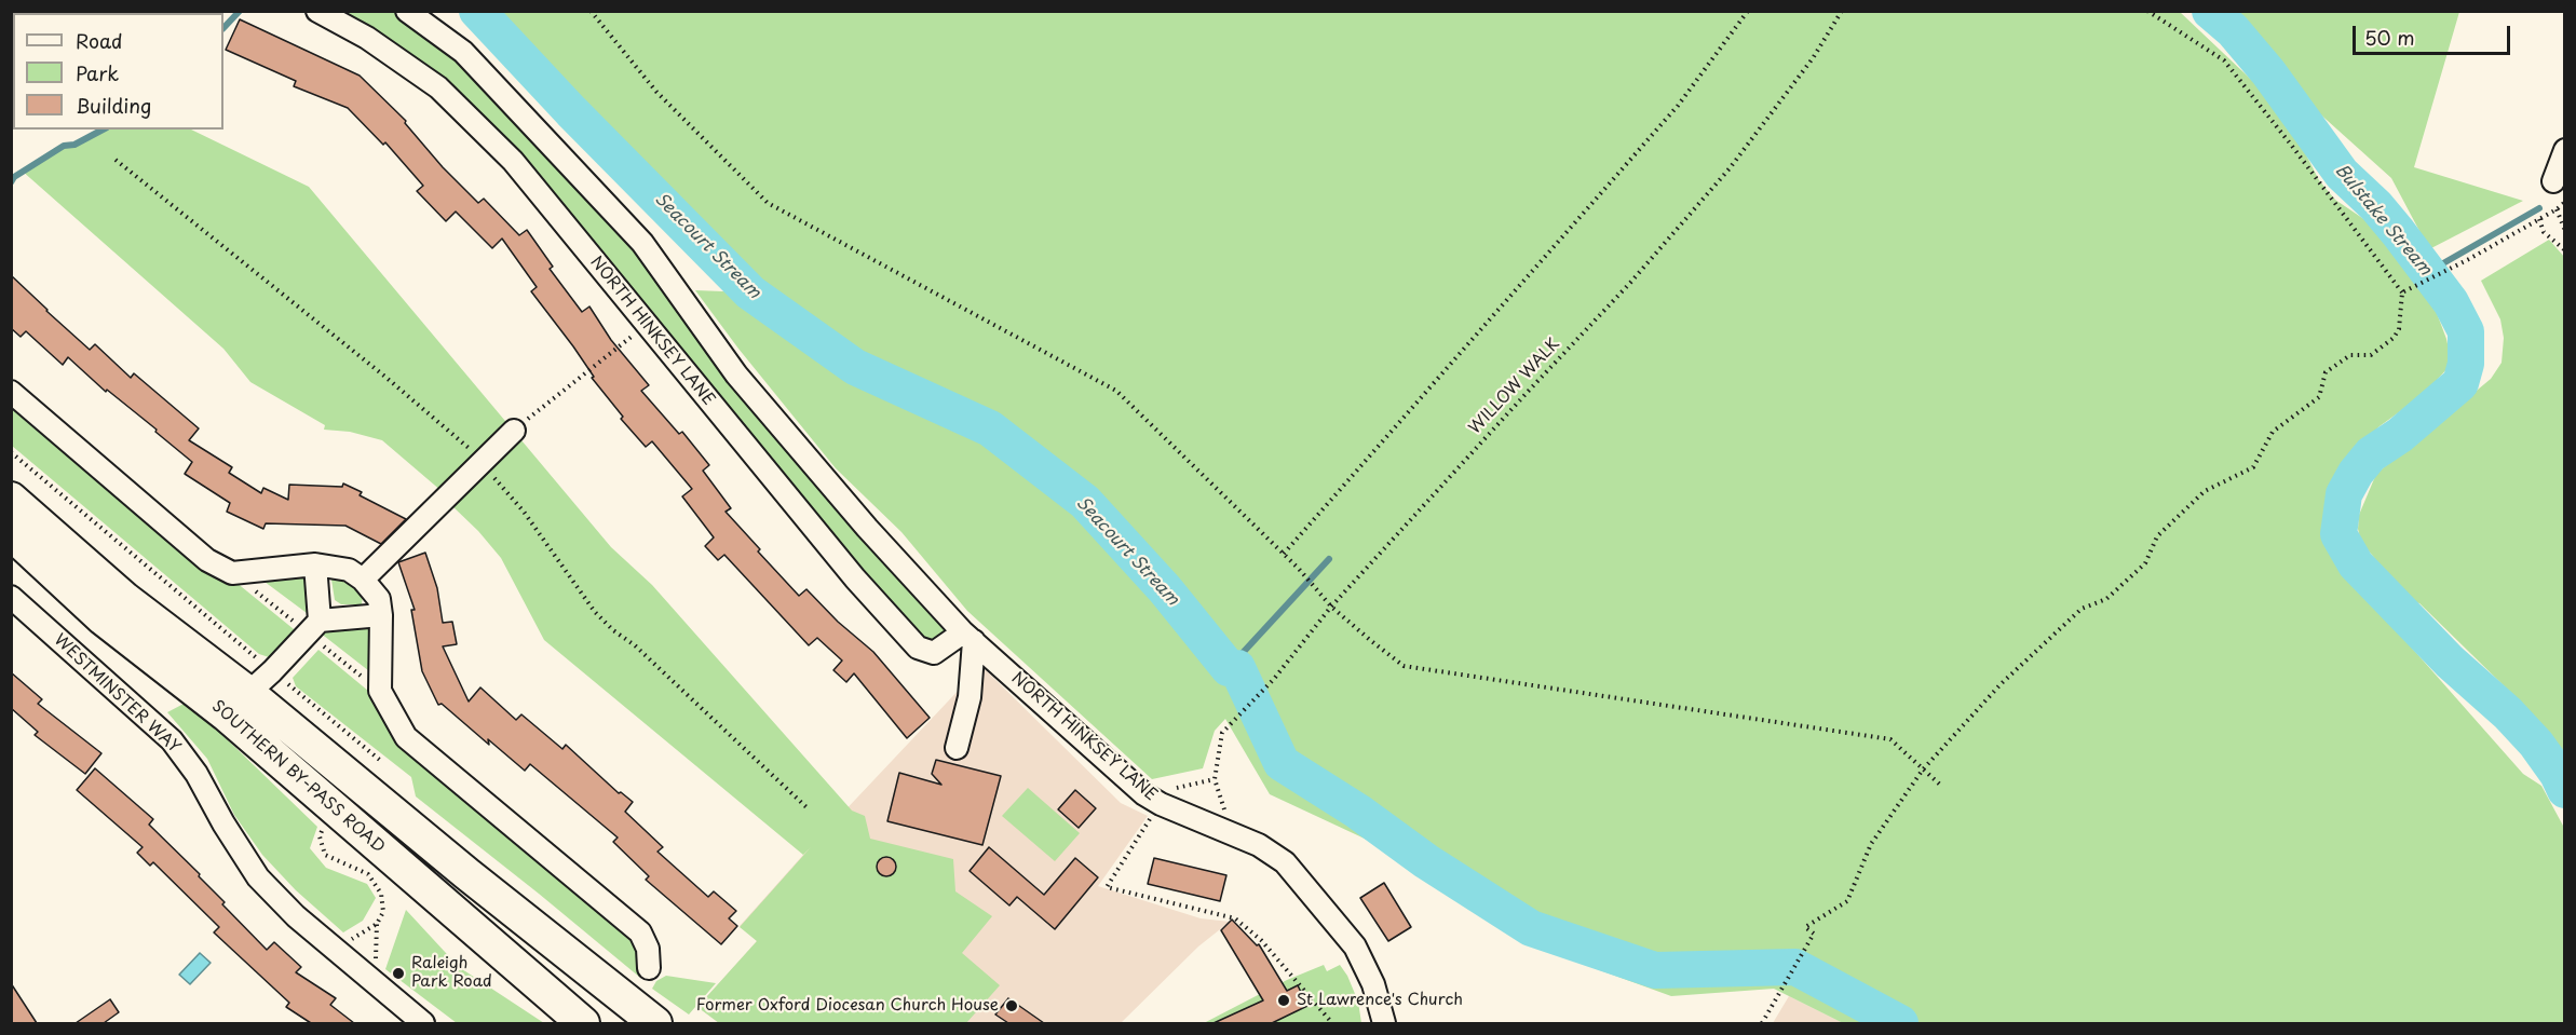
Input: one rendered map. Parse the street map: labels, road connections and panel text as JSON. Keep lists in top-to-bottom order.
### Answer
{
  "streets": {
    "highway": ["SOUTHERN BY-PASS ROAD"],
    "street": ["NORTH HINKSEY LANE", "WESTMINSTER WAY"],
    "path": ["WILLOW WALK"]
  },
  "water": ["Bulstake Stream", "Seacourt Stream"],
  "places": ["Raleigh Park Road", "St Lawrence's Church", "Former Oxford Diocesan Church House"],
  "legend": ["Road", "Park", "Building"],
  "scale_bar": "50 m"
}
